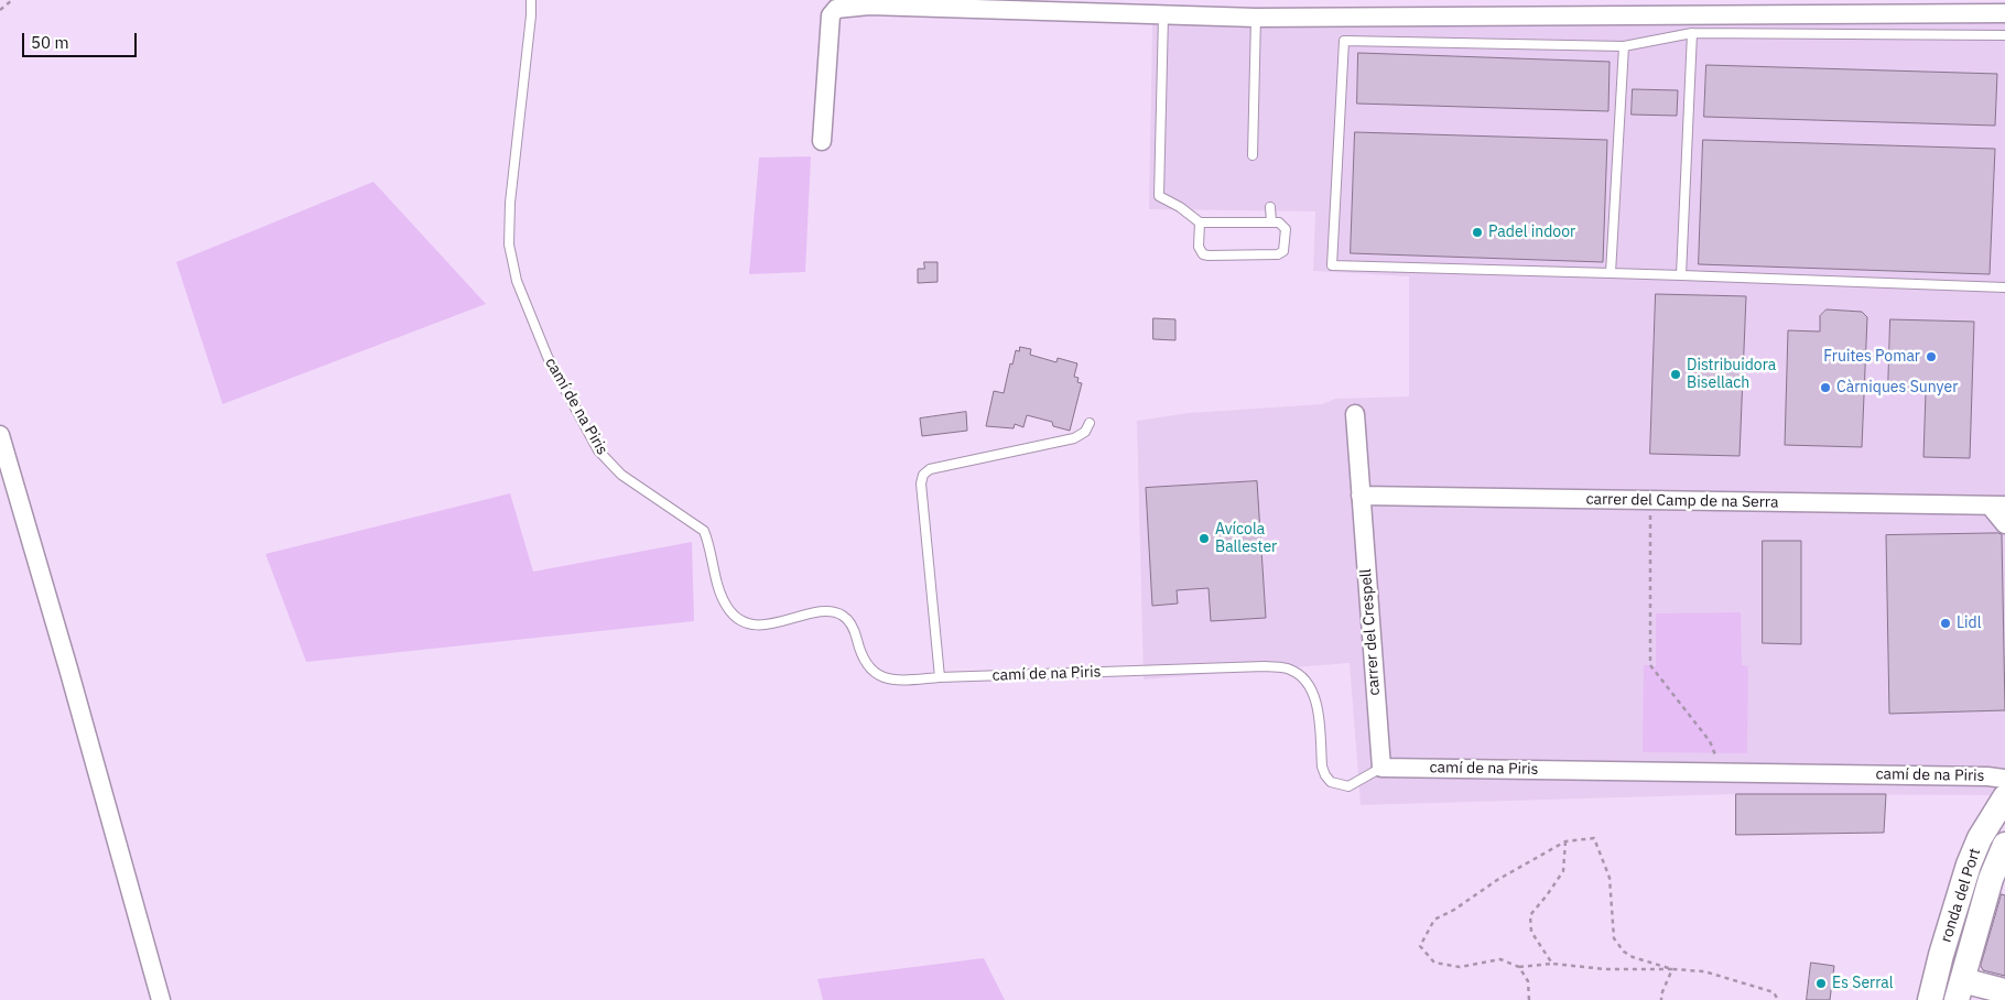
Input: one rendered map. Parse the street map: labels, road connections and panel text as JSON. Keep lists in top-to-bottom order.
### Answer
{
  "streets": {
    "main road": ["ronda del Port"],
    "street": ["camí de na Piris", "carrer del Camp de na Serra", "carrer del Crespell"]
  },
  "crossings": [
    ["camí de na Piris", "carrer del Crespell"],
    ["carrer del Camp de na Serra", "carrer del Crespell"]
  ],
  "places": [
    "Padel indoor",
    "Fruites Pomar",
    "Distribuidora Bisellach",
    "Càrniques Sunyer",
    "Avícola Ballester",
    "Lidl",
    "Es Serral"
  ],
  "scale_bar": "50 m"
}
